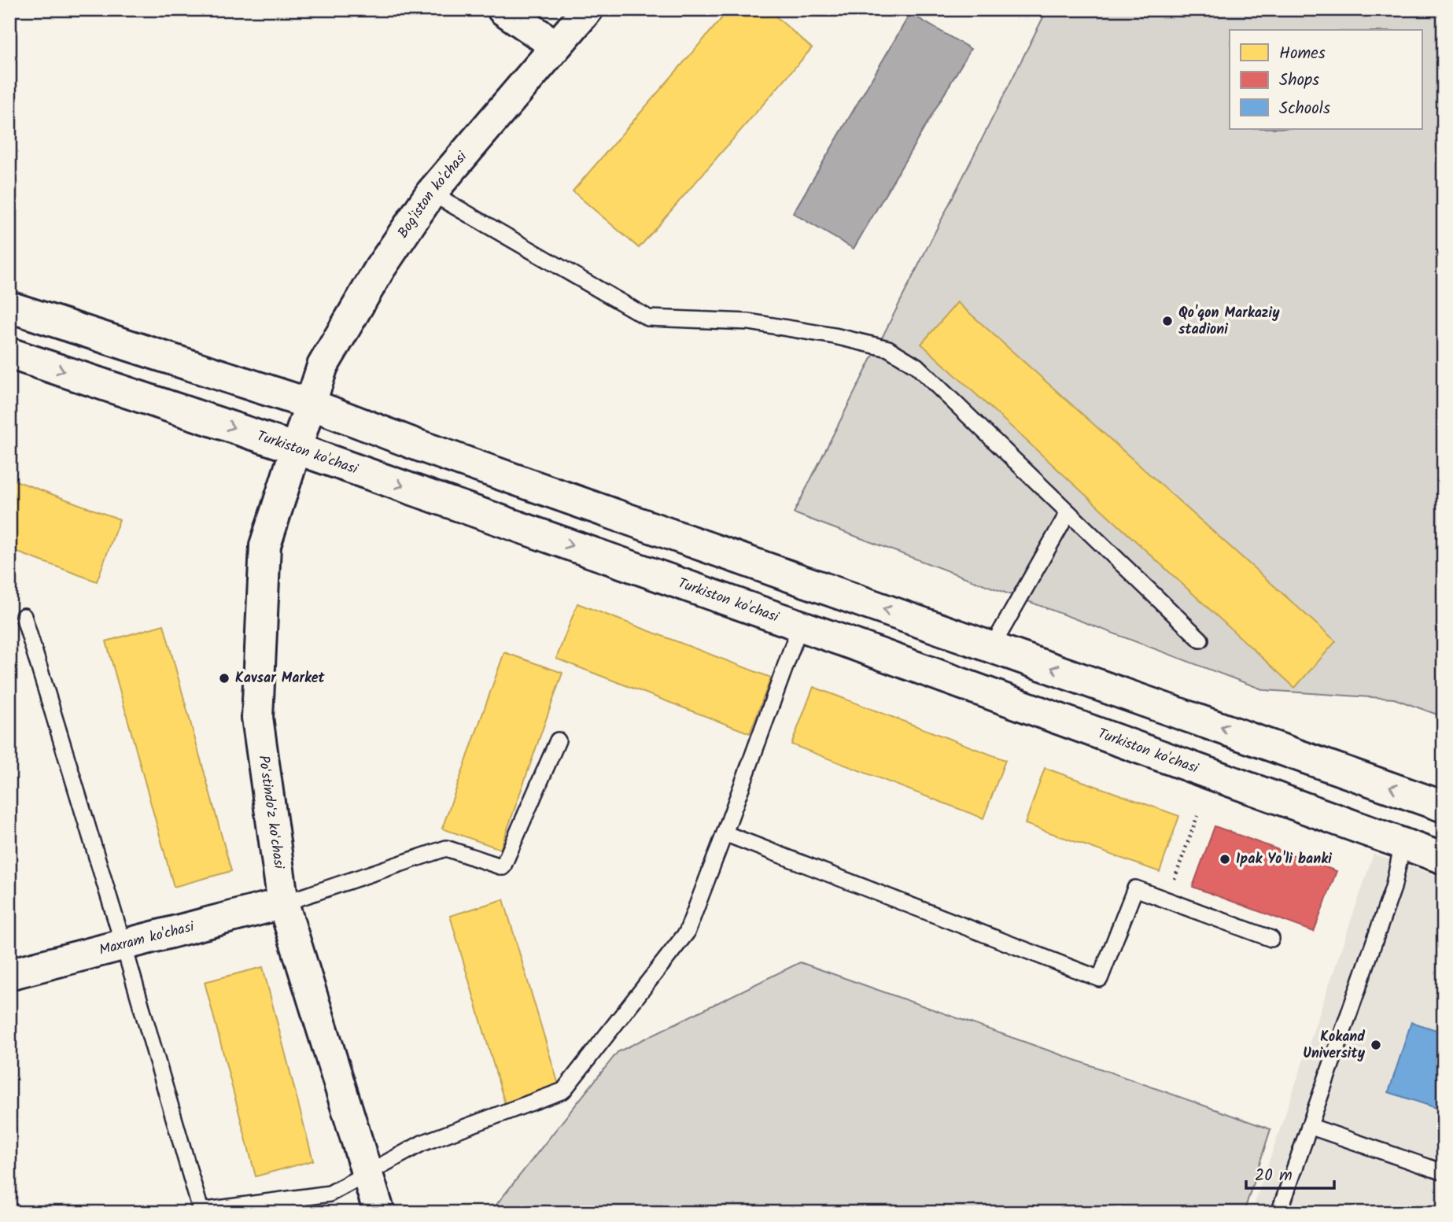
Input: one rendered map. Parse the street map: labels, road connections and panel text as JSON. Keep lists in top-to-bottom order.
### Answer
{
  "streets": {
    "main road": [
      "Bog'iston ko'chasi",
      "Turkiston ko'chasi",
      "Poʻstindoʻz koʻchasi",
      "Maxram ko'chasi"
    ]
  },
  "crossings": [
    ["Bog'iston ko'chasi", "Poʻstindoʻz koʻchasi"],
    ["Turkiston ko'chasi", "Poʻstindoʻz koʻchasi"],
    ["Poʻstindoʻz koʻchasi", "Maxram ko'chasi"]
  ],
  "places": [
    "Qo'qon Markaziy stadioni",
    "Kavsar Market",
    "Ipak Yo'li banki",
    "Kokand University"
  ],
  "legend": ["Homes", "Shops", "Schools"],
  "scale_bar": "20 m"
}
